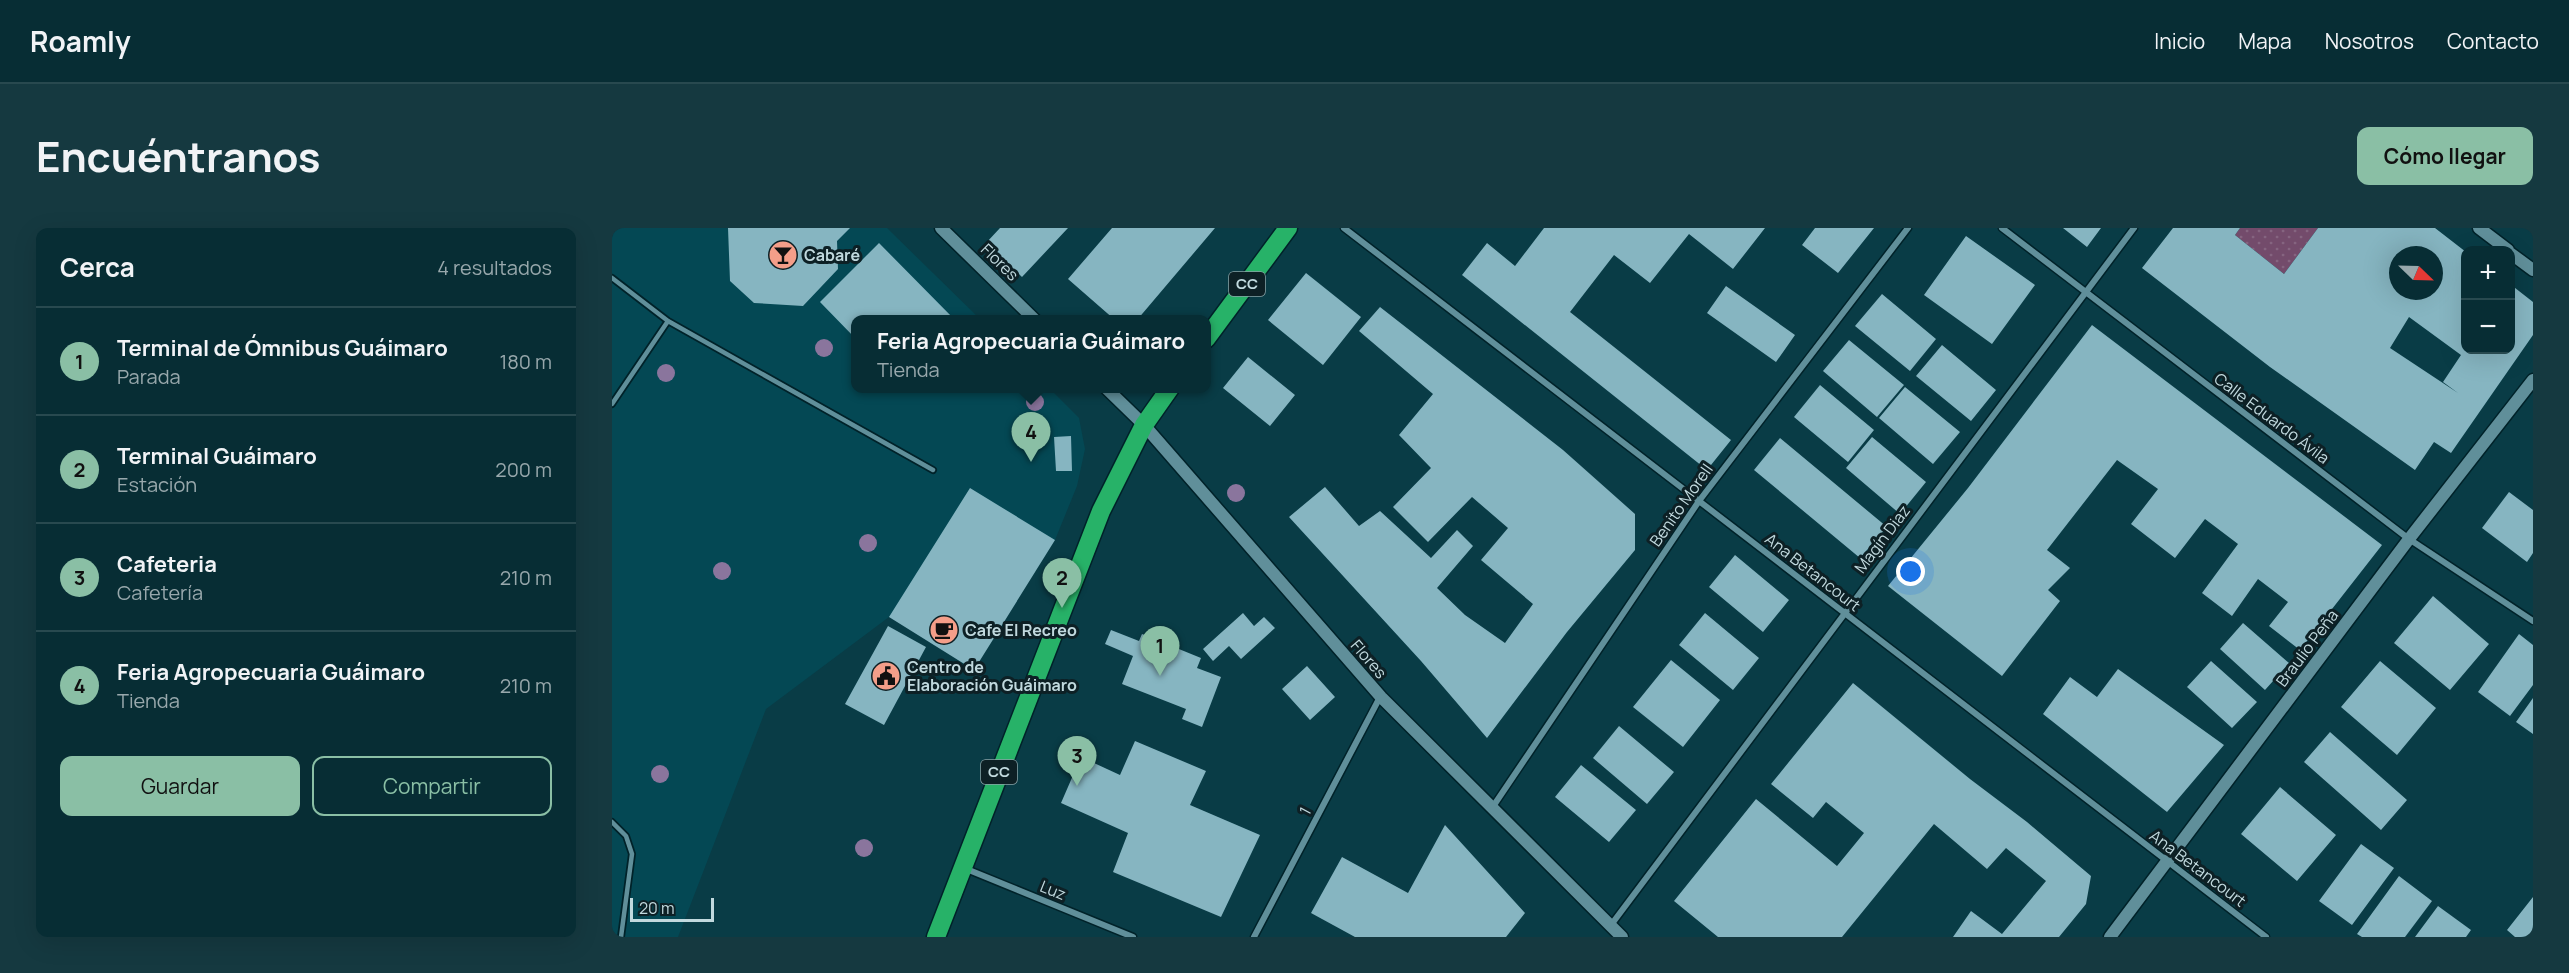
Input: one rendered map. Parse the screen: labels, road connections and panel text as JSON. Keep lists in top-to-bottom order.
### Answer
{
  "streets": {
    "highway": ["CC"],
    "street": [
      "Flores",
      "Calle Eduardo Ávila",
      "Benito Morell",
      "Magín Diaz",
      "Ana Betancourt",
      "Braulio Peña",
      "1",
      "Luz"
    ]
  },
  "crossings": [
    ["Flores", "CC"],
    ["Flores", "Benito Morell"],
    ["Flores", "Magín Diaz"],
    ["Flores", "1"],
    ["CC", "Luz"],
    ["Calle Eduardo Ávila", "Magín Diaz"],
    ["Calle Eduardo Ávila", "Braulio Peña"],
    ["Benito Morell", "Ana Betancourt"],
    ["Magín Diaz", "Ana Betancourt"],
    ["Ana Betancourt", "Braulio Peña"]
  ],
  "places": {
    "bar": ["Cabaré"],
    "cafe": ["Cafe El Recreo"],
    "public building": ["Centro de Elaboración Guáimaro"]
  },
  "scale_bar": "20 m",
  "north": "bottom right",
  "page": {
    "header": "Roamly",
    "nav": [
      "Inicio",
      "Mapa",
      "Nosotros",
      "Contacto"
    ],
    "title": "Encuéntranos",
    "buttons": [
      "Cómo llegar",
      ["Guardar", "Compartir"]
    ],
    "heading": ["Cerca", "4 resultados"],
    "map_buttons": ["+", "−"],
    "list": [
      {
        "mark": "1",
        "name": "Terminal de Ómnibus Guáimaro",
        "note": "Parada",
        "value": "180 m"
      },
      {
        "mark": "2",
        "name": "Terminal Guáimaro",
        "note": "Estación",
        "value": "200 m"
      },
      {
        "mark": "3",
        "name": "Cafeteria",
        "note": "Cafetería",
        "value": "210 m"
      },
      {
        "mark": "4",
        "name": "Feria Agropecuaria Guáimaro",
        "note": "Tienda",
        "value": "210 m"
      }
    ],
    "popup": ["Feria Agropecuaria Guáimaro", "Tienda"],
    "pins": [
      "4",
      "2",
      "1",
      "3"
    ],
    "scale": "20 m"
  }
}
